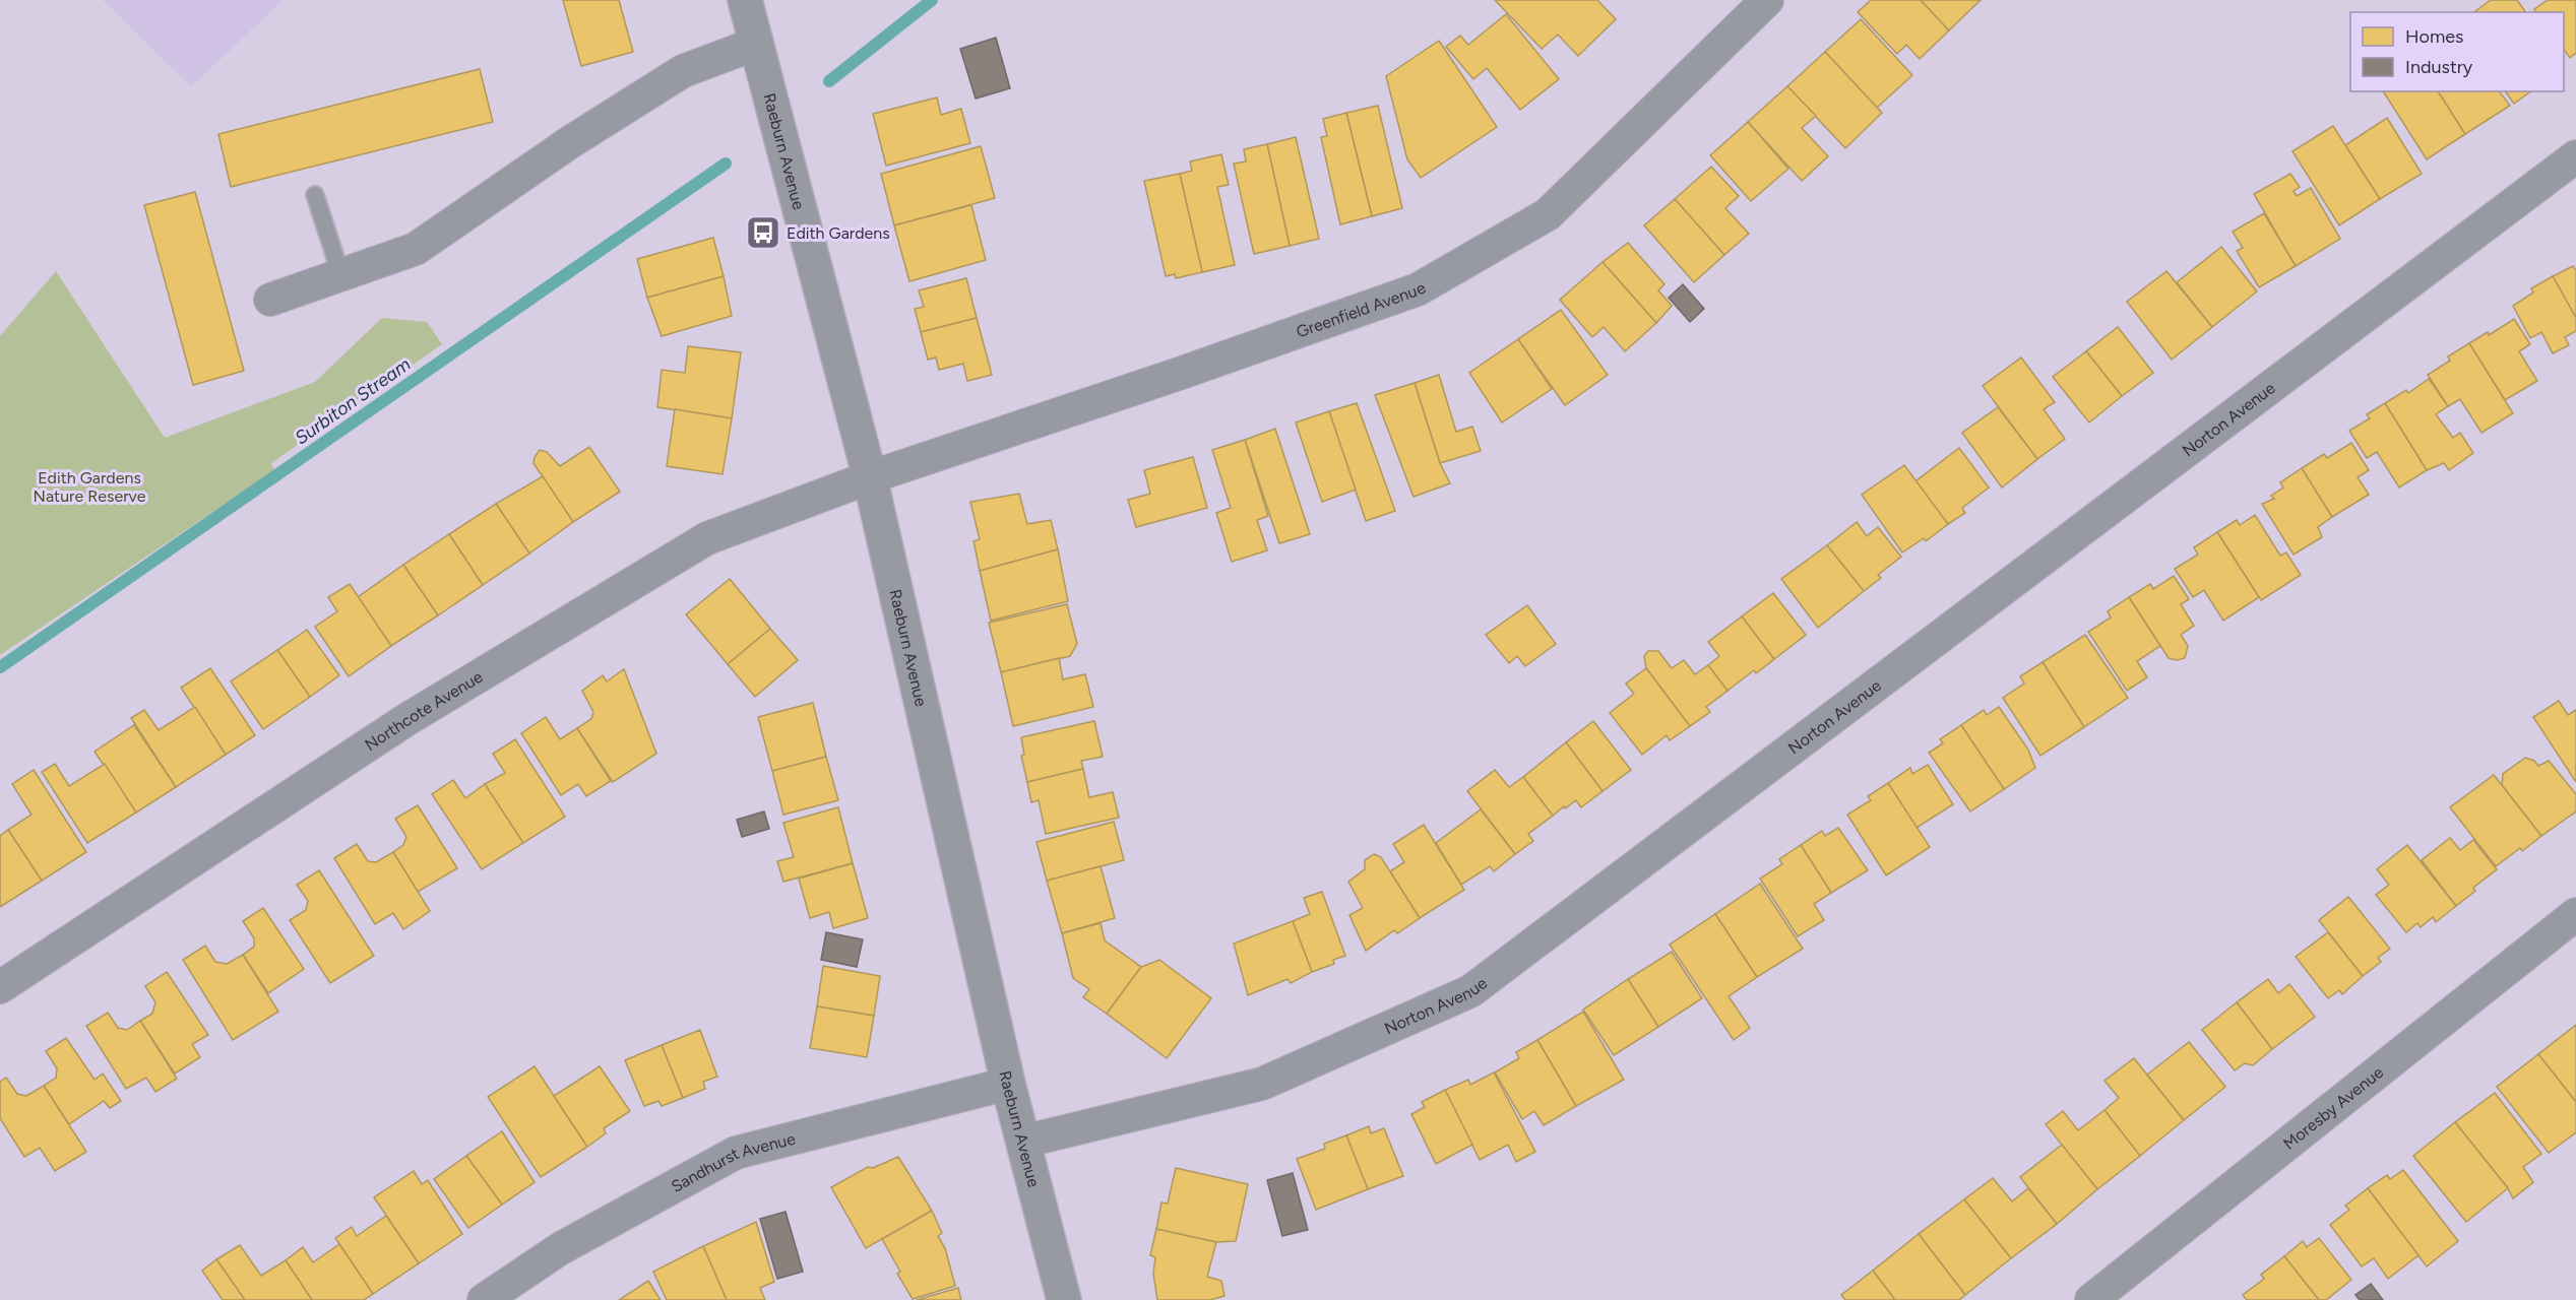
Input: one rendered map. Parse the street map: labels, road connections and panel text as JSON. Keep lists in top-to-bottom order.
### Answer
{
  "streets": {
    "street": [
      "Raeburn Avenue",
      "Greenfield Avenue",
      "Norton Avenue",
      "Northcote Avenue",
      "Moresby Avenue",
      "Sandhurst Avenue"
    ]
  },
  "crossings": [
    ["Raeburn Avenue", "Greenfield Avenue"],
    ["Raeburn Avenue", "Norton Avenue"],
    ["Raeburn Avenue", "Northcote Avenue"],
    ["Raeburn Avenue", "Sandhurst Avenue"],
    ["Greenfield Avenue", "Northcote Avenue"]
  ],
  "water": ["Surbiton Stream"],
  "parks": ["Edith Gardens Nature Reserve"],
  "places": {
    "bus stop": ["Edith Gardens"]
  },
  "legend": ["Homes", "Industry"]
}
